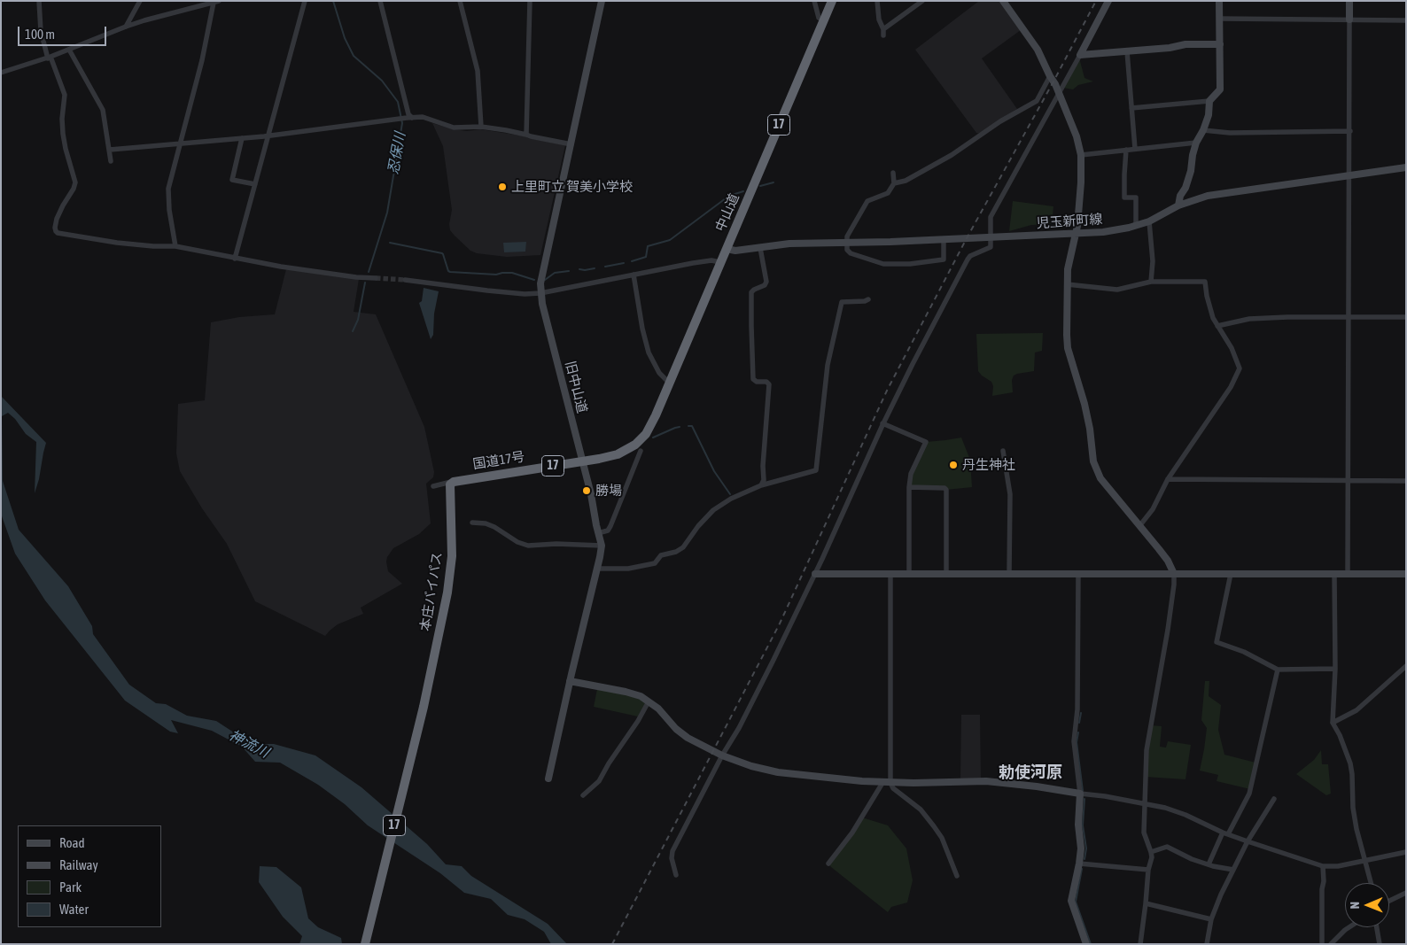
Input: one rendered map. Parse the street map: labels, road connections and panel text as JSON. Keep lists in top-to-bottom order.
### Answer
{
  "streets": {
    "highway": [
      "17",
      "中山道",
      "国道17号",
      "本庄バイパス"
    ],
    "street": ["児玉新町線", "旧中山道"]
  },
  "crossings": [
    ["中山道", "児玉新町線"],
    ["中山道", "国道17号"],
    ["旧中山道", "国道17号"],
    ["国道17号", "本庄バイパス"]
  ],
  "districts": ["勅使河原"],
  "water": ["忍保川", "神流川"],
  "places": ["上里町立 賀美小学校", "丹生神社", "勝場"],
  "legend": [
    "Road",
    "Railway",
    "Park",
    "Water"
  ],
  "scale_bar": "100 m",
  "north": "left"
}
